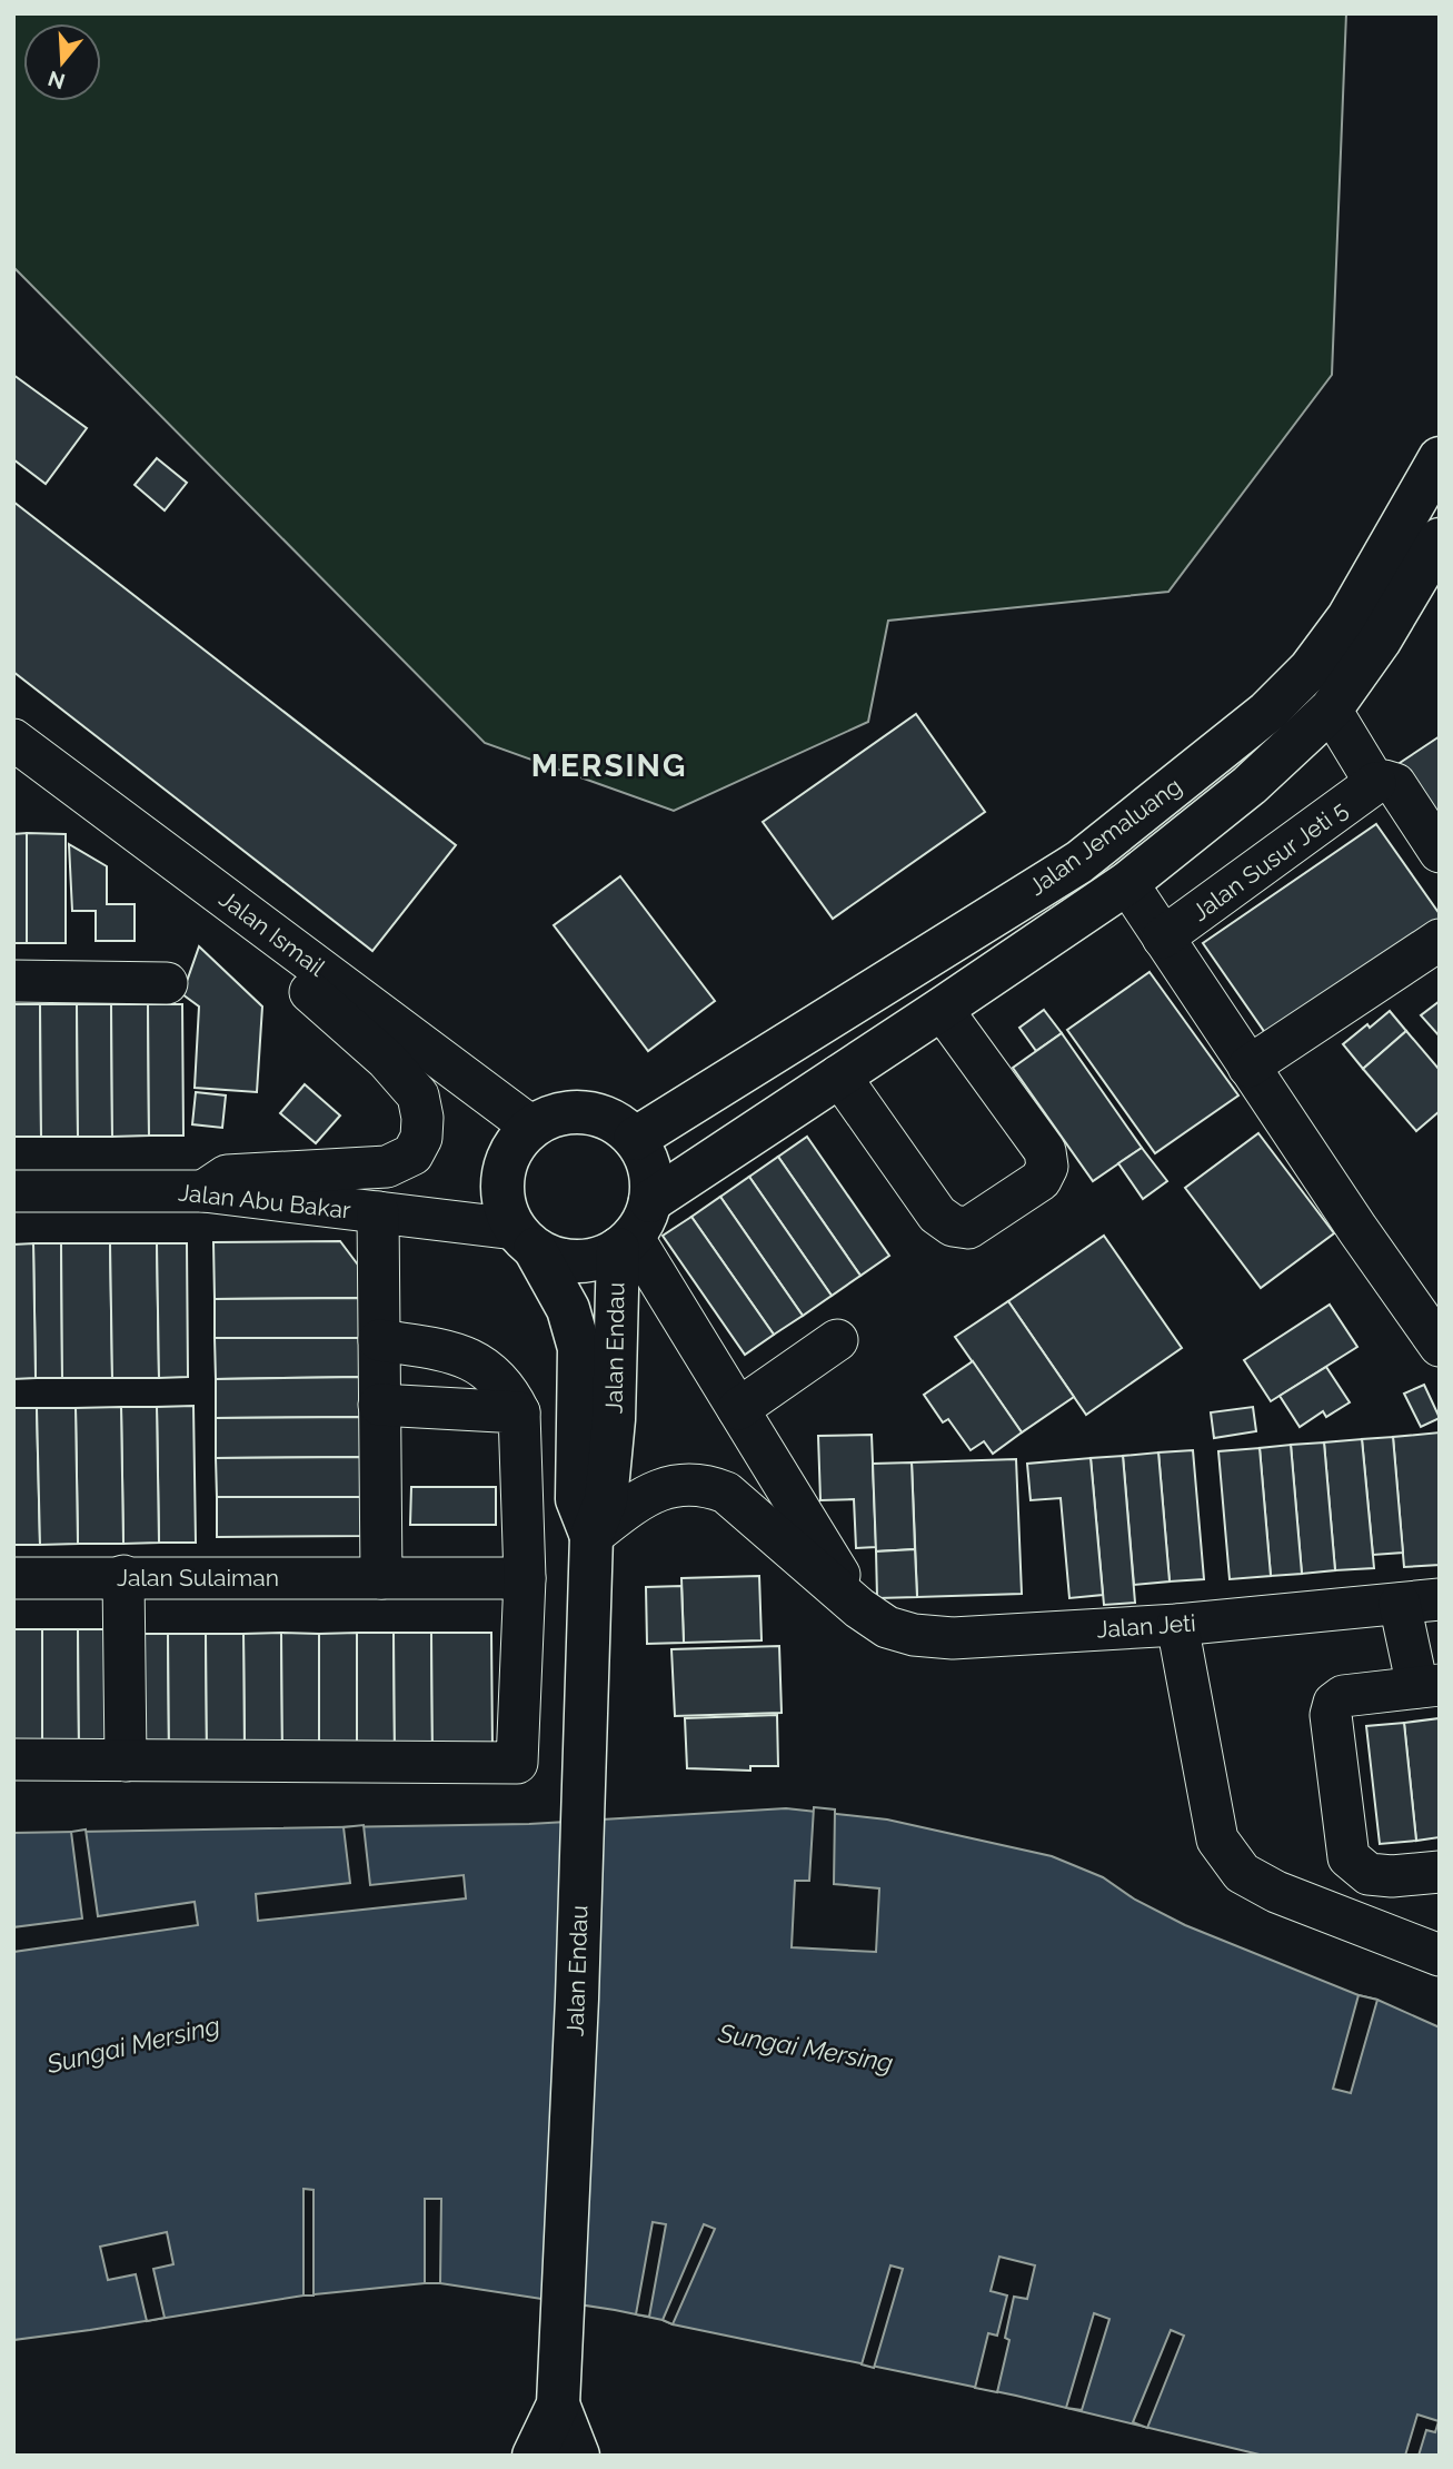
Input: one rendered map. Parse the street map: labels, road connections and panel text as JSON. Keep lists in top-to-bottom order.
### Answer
{
  "streets": {
    "highway": ["Jalan Jemaluang", "Jalan Endau"],
    "street": [
      "Jalan Susur Jeti 5",
      "Jalan Ismail",
      "Jalan Abu Bakar",
      "Jalan Sulaiman",
      "Jalan Jeti"
    ]
  },
  "crossings": [
    ["Jalan Jemaluang", "Jalan Ismail"],
    ["Jalan Jemaluang", "Jalan Abu Bakar"],
    ["Jalan Jemaluang", "Jalan Endau"],
    ["Jalan Ismail", "Jalan Abu Bakar"],
    ["Jalan Ismail", "Jalan Endau"],
    ["Jalan Abu Bakar", "Jalan Endau"],
    ["Jalan Endau", "Jalan Jeti"]
  ],
  "districts": ["MERSING"],
  "water": ["Sungai Mersing"],
  "north": "bottom"
}
